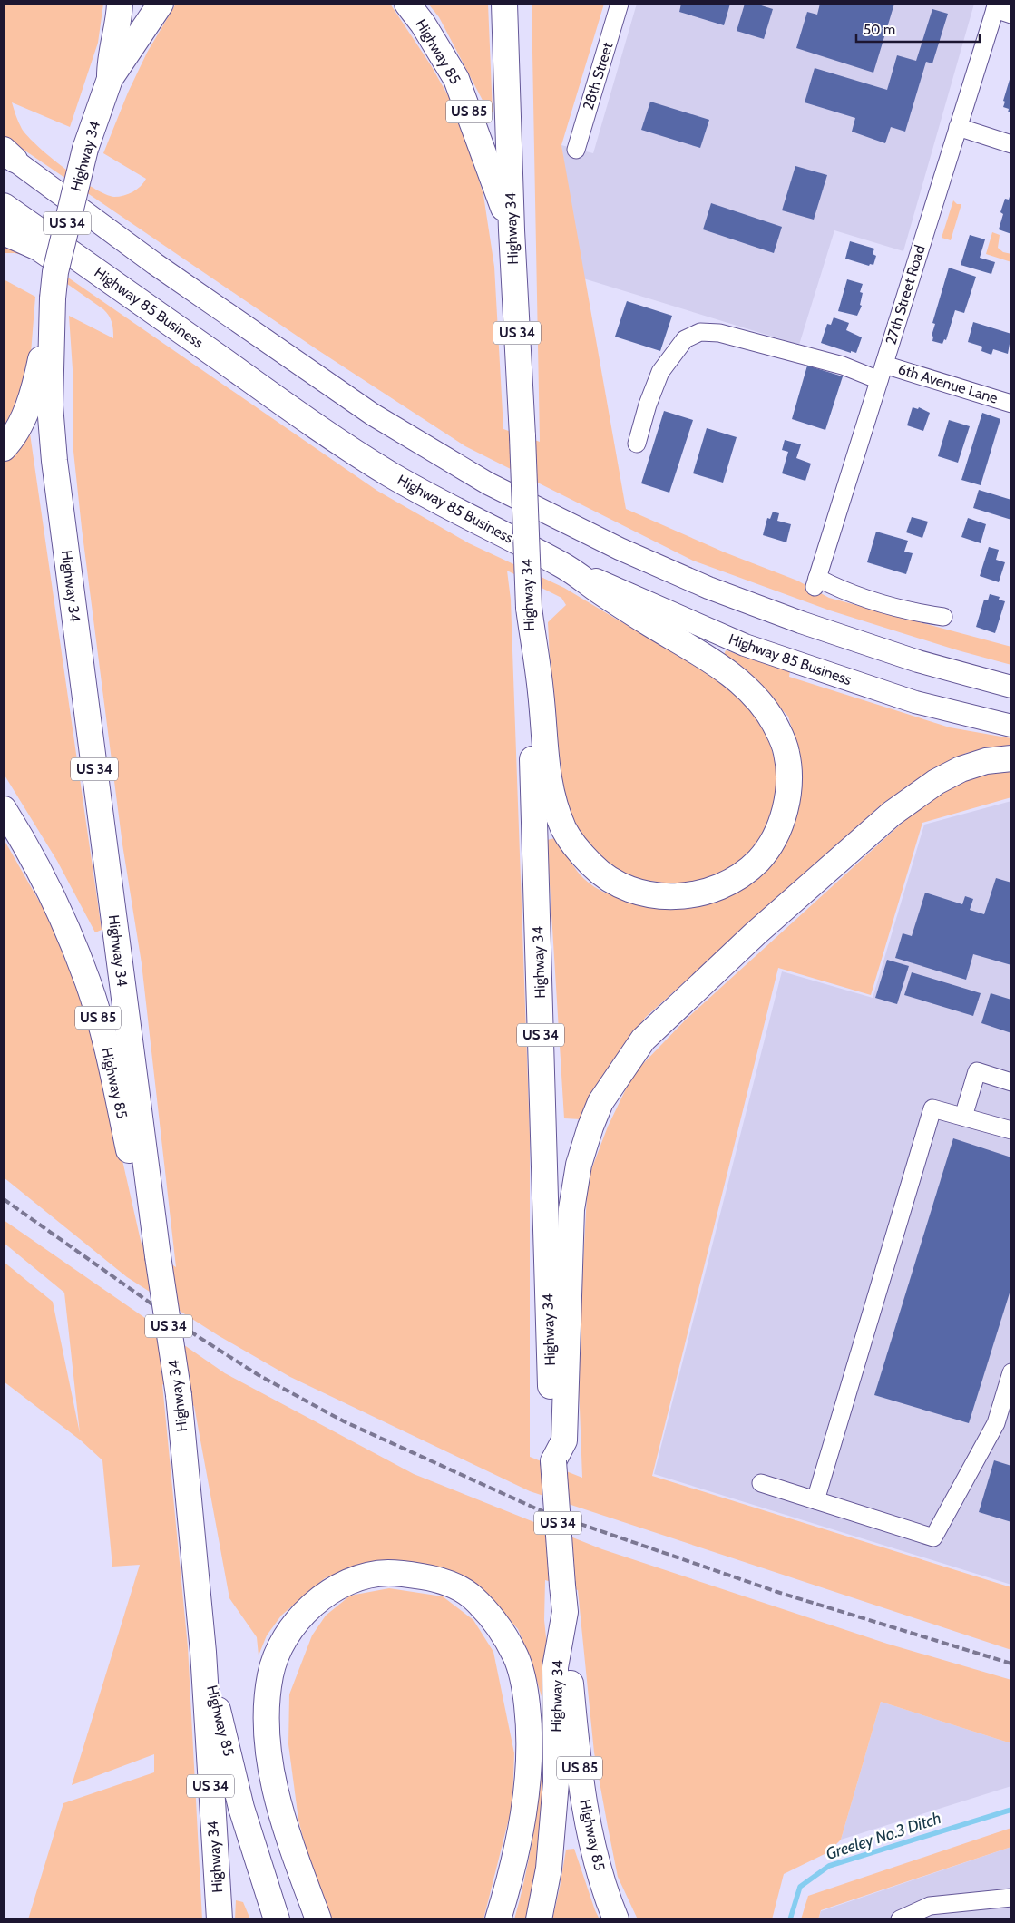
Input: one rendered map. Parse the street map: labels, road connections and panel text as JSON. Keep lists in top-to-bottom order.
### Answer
{
  "streets": {
    "highway": [
      "Highway 85",
      "US 85",
      "Highway 34",
      "US 34",
      "Highway 85 Business"
    ],
    "street": ["28th Street", "27th Street Road", "6th Avenue Lane"]
  },
  "crossings": [
    ["Highway 85", "Highway 34"],
    ["27th Street Road", "6th Avenue Lane"]
  ],
  "water": ["Greeley No.3 Ditch"],
  "scale_bar": "50 m"
}
